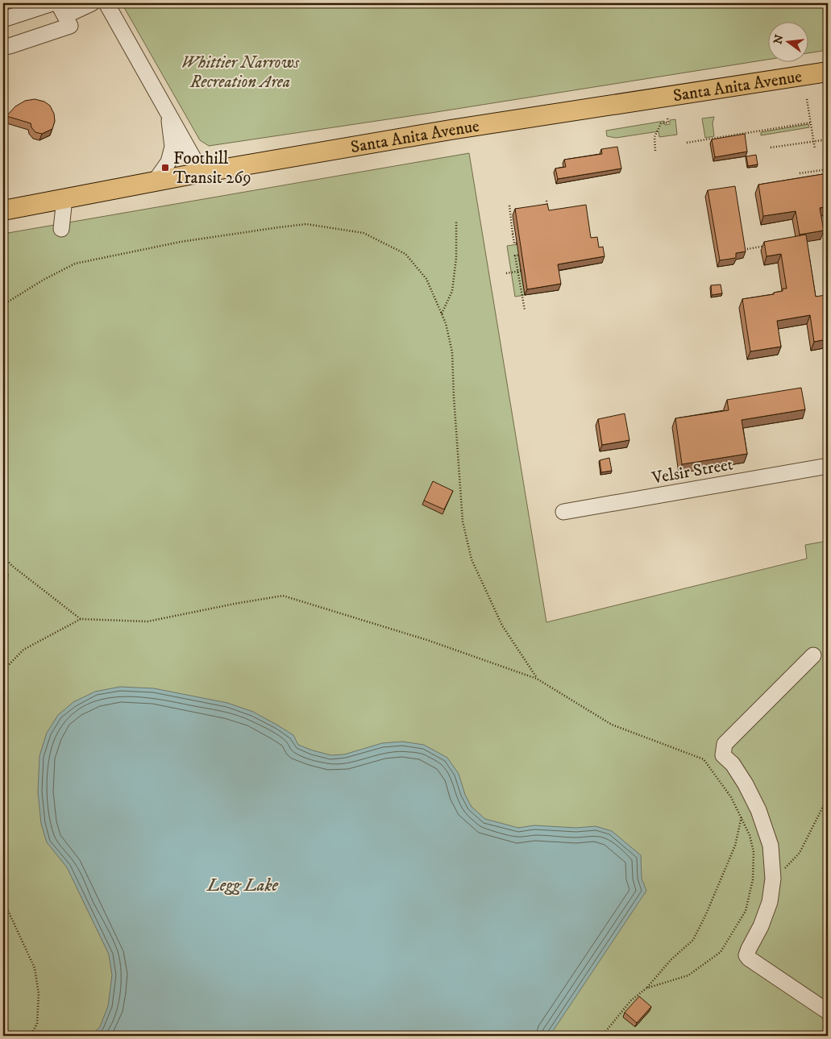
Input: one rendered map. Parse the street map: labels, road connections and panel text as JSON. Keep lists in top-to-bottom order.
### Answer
{
  "streets": {
    "main road": ["Santa Anita Avenue"],
    "street": ["Velsir Street"]
  },
  "water": ["Legg Lake"],
  "parks": ["Whittier Narrows Recreation Area"],
  "places": {
    "transit": ["Foothill Transit 269"]
  },
  "north": "left"
}
